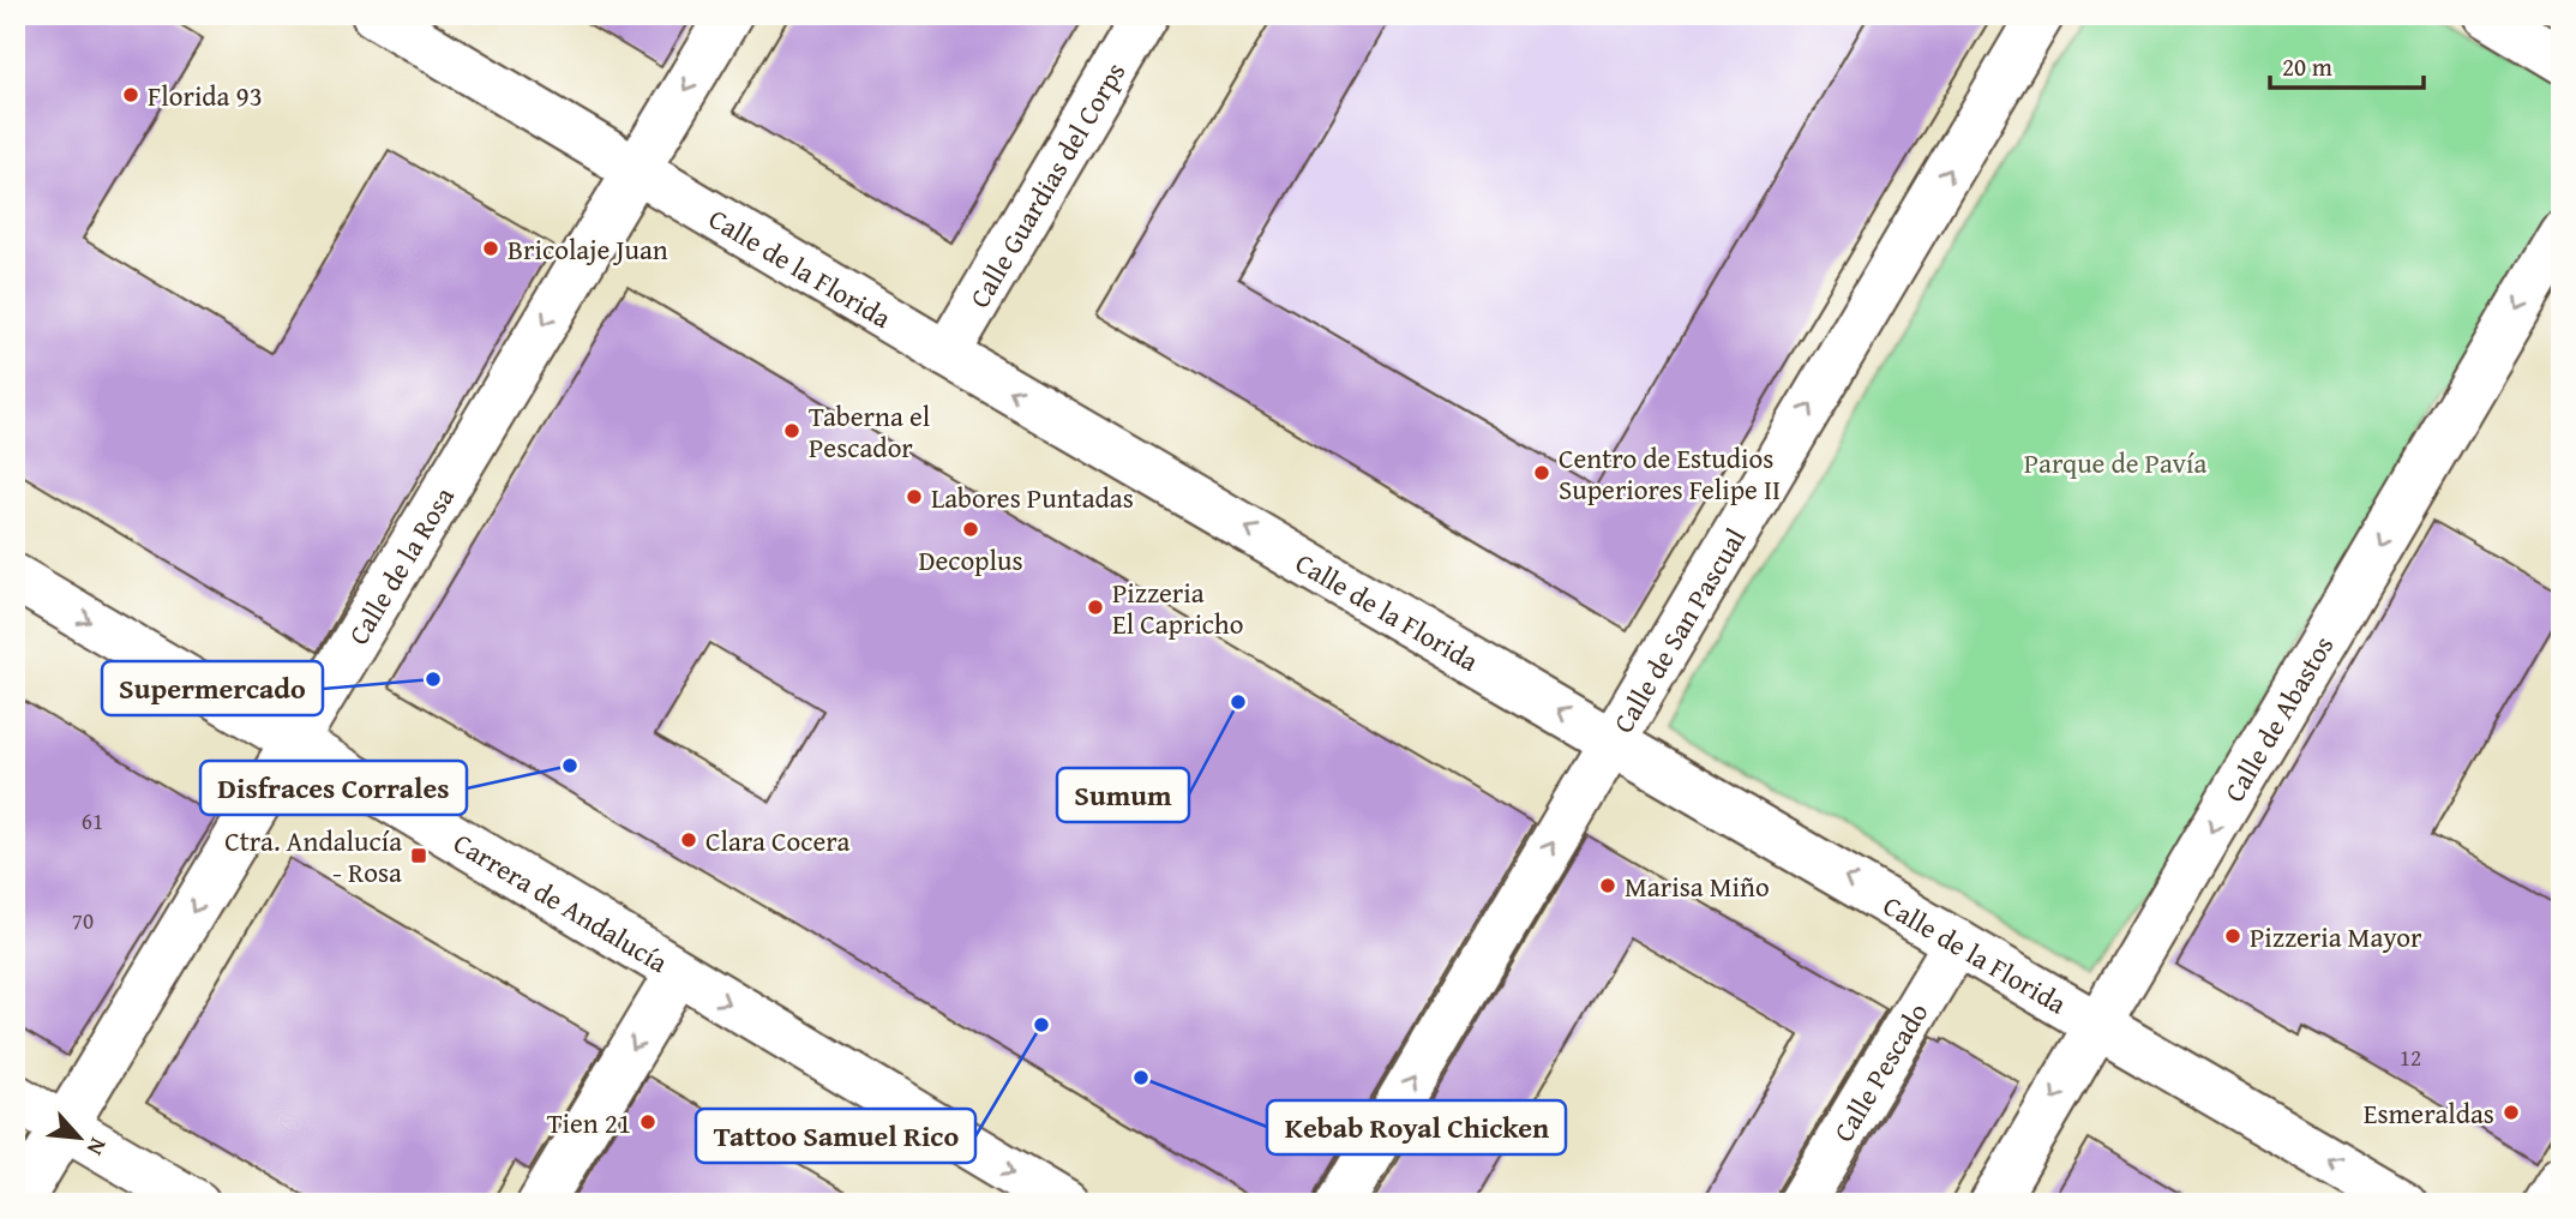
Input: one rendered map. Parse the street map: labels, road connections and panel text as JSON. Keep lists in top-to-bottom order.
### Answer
{
  "streets": {
    "street": [
      "Calle Guardias del Corps",
      "Calle de la Florida",
      "Calle de la Rosa",
      "Calle de San Pascual",
      "Calle de Abastos",
      "Carrera de Andalucía",
      "Calle Pescado"
    ]
  },
  "crossings": [
    ["Calle Guardias del Corps", "Calle de la Florida"],
    ["Calle de la Florida", "Calle de la Rosa"],
    ["Calle de la Florida", "Calle de San Pascual"],
    ["Calle de la Florida", "Calle de Abastos"],
    ["Calle de la Florida", "Calle Pescado"],
    ["Calle de la Rosa", "Carrera de Andalucía"]
  ],
  "one_way": [
    "Calle de la Florida",
    "Calle de la Rosa",
    "Calle de San Pascual",
    "Calle de Abastos",
    "Carrera de Andalucía"
  ],
  "parks": ["Parque de Pavía"],
  "places": {
    "other": [
      "Florida 93",
      "Bricolaje Juan",
      "Taberna el Pescador",
      "Centro de Estudios Superiores Felipe II",
      "Labores Puntadas",
      "Decoplus",
      "Pizzeria El Capricho",
      "Supermercado",
      "Sumum",
      "Disfraces Corrales",
      "Clara Cocera",
      "Marisa Miño",
      "Pizzeria Mayor",
      "Tattoo Samuel Rico",
      "Kebab Royal Chicken",
      "Esmeraldas",
      "Tien 21"
    ],
    "transit": ["Ctra. Andalucía - Rosa"]
  },
  "house_numbers": ["61", "70", "12"],
  "scale_bar": "20 m",
  "north": "bottom right"
}
